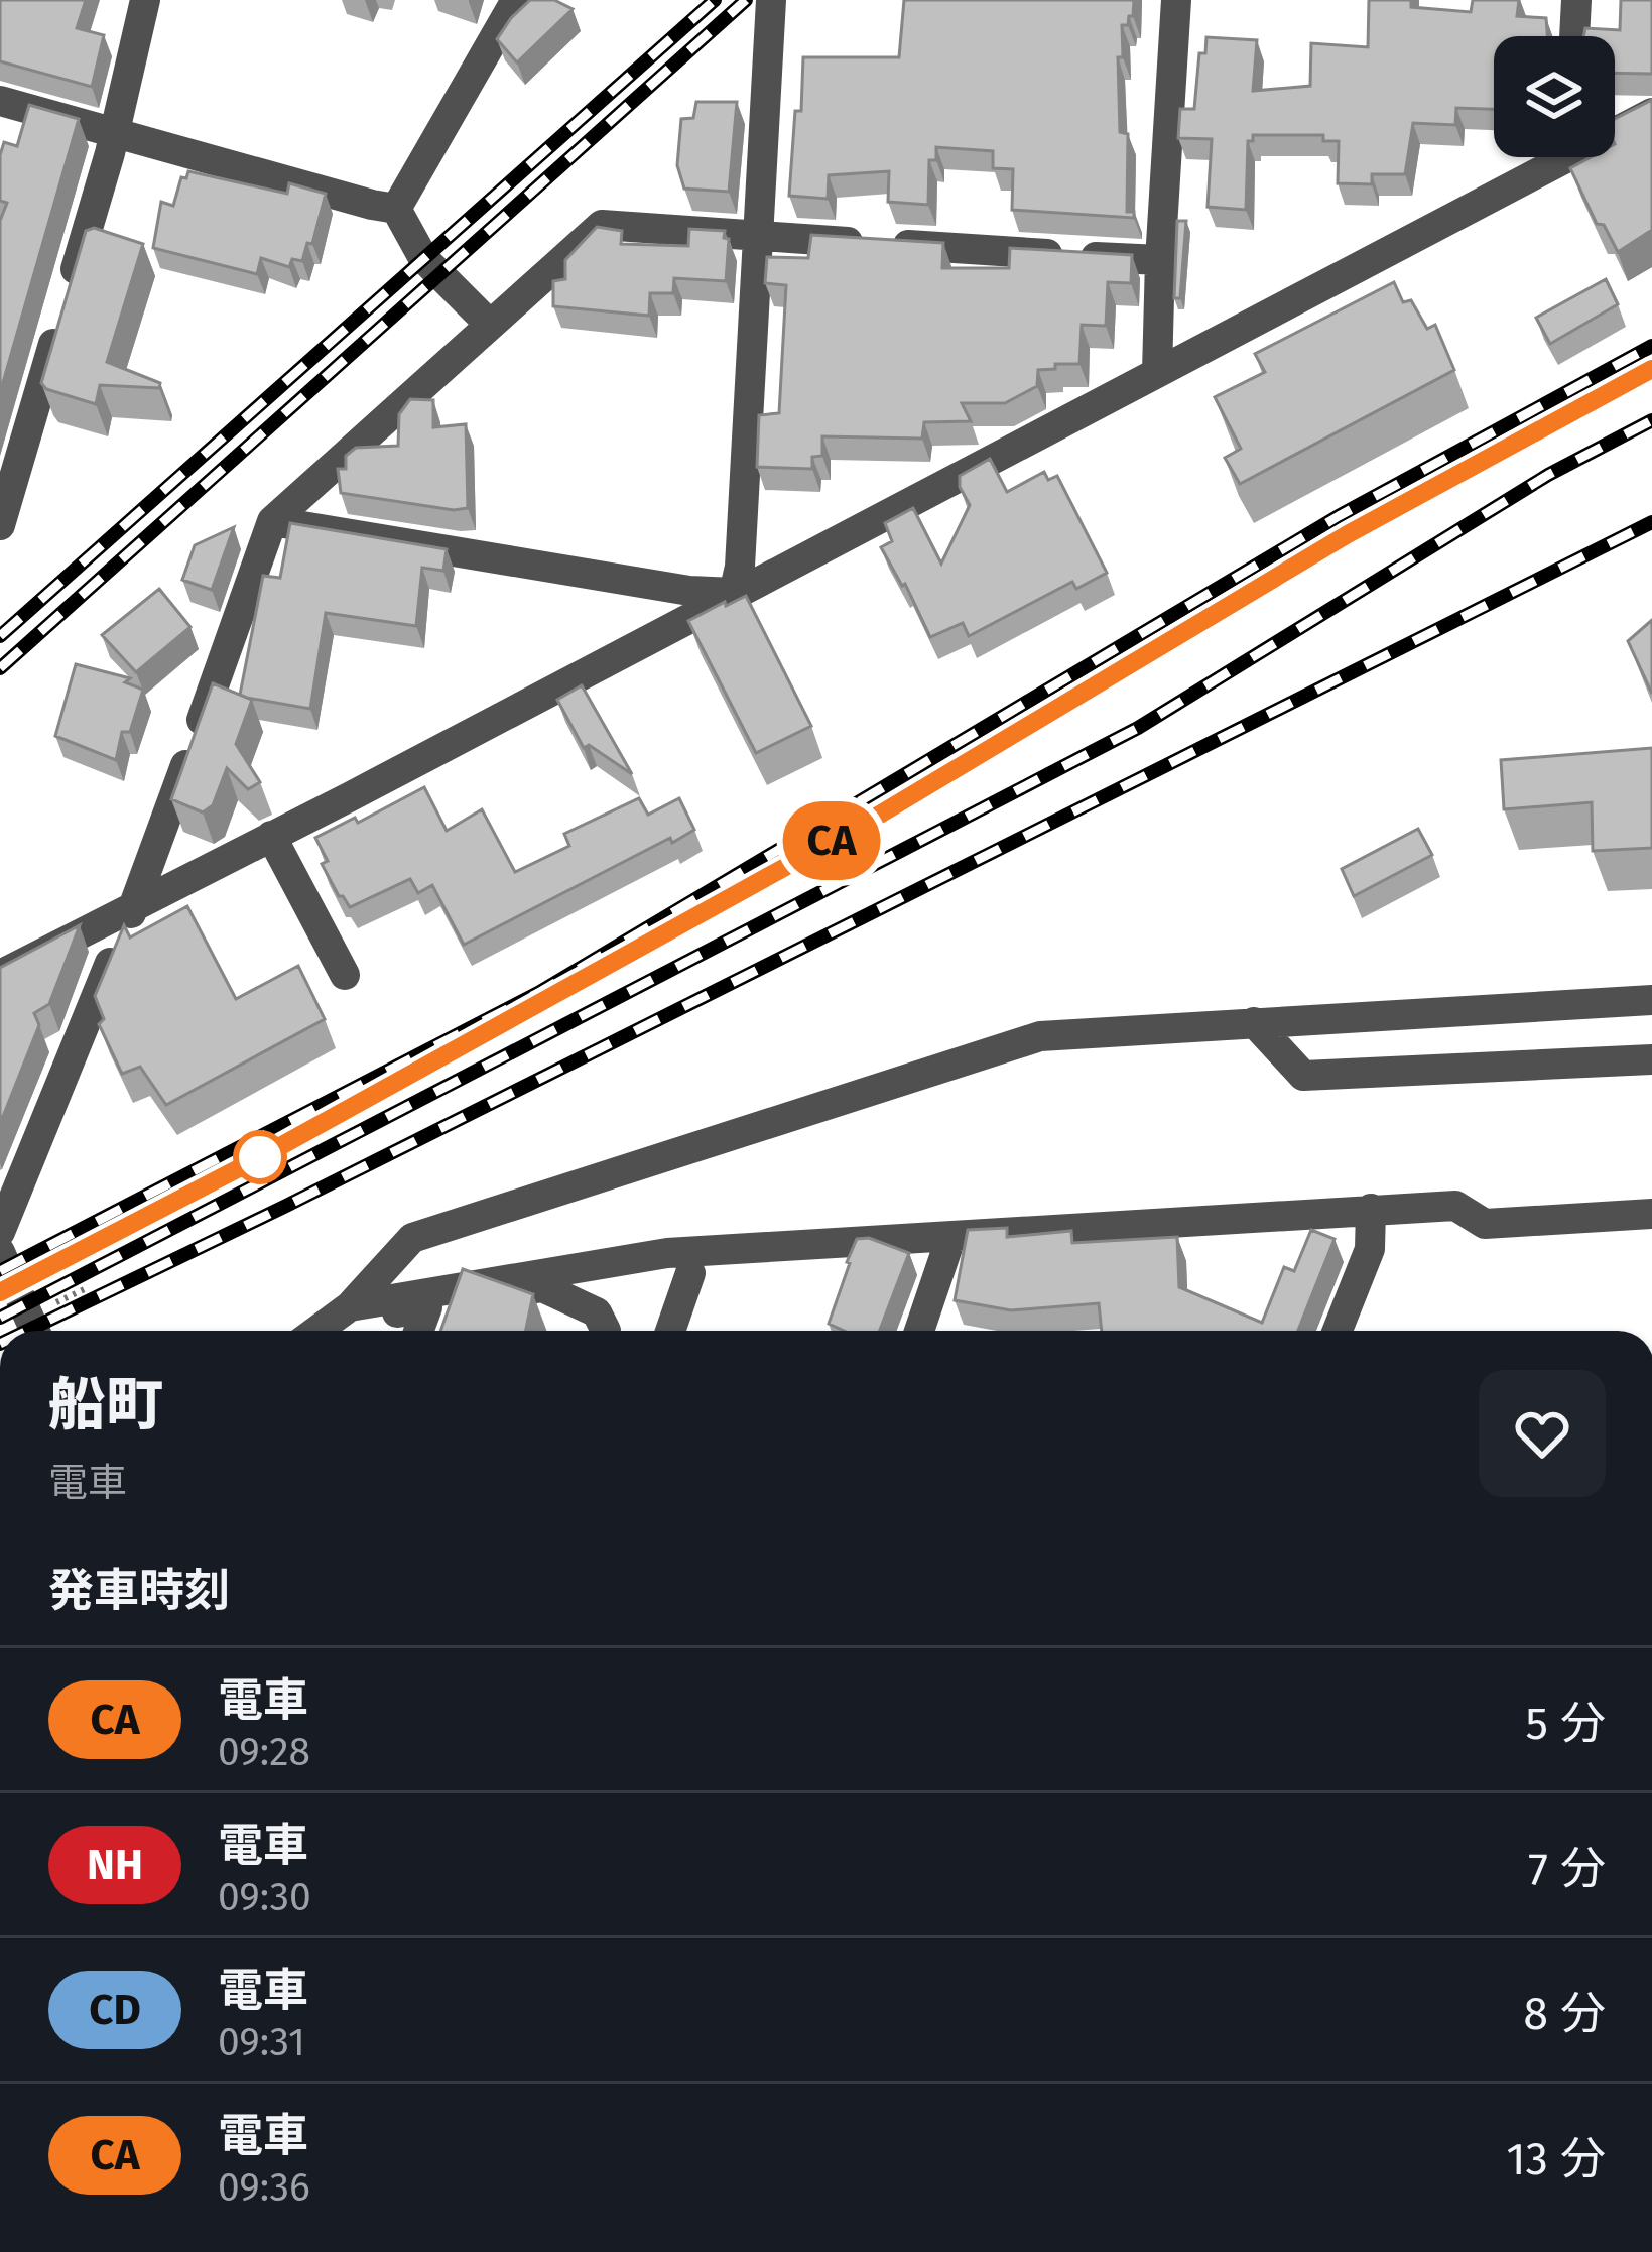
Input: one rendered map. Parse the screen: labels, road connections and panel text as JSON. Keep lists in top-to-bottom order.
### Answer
{
  "page": {
    "on_map": "CA",
    "heading": [
      ["船町", "電車"],
      "発車時刻"
    ],
    "list": [
      {
        "mark": "CA",
        "name": "電車",
        "note": "09:28",
        "value": "5 分"
      },
      {
        "mark": "NH",
        "name": "電車",
        "note": "09:30",
        "value": "7 分"
      },
      {
        "mark": "CD",
        "name": "電車",
        "note": "09:31",
        "value": "8 分"
      },
      {
        "mark": "CA",
        "name": "電車",
        "note": "09:36",
        "value": "13 分"
      }
    ]
  }
}
